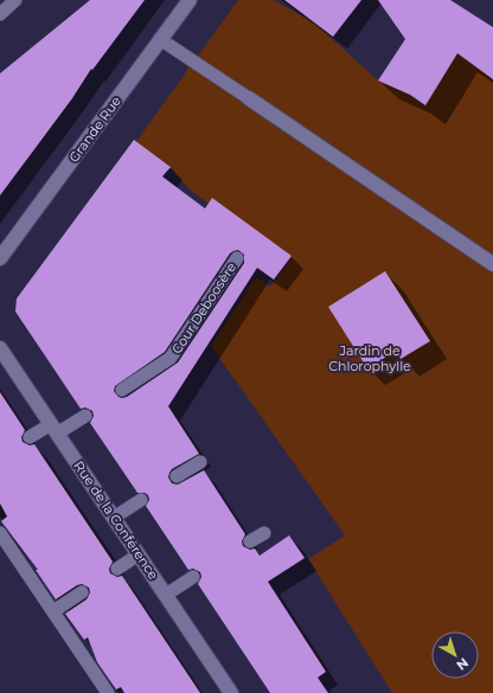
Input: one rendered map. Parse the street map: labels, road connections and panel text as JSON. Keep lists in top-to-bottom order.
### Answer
{
  "streets": {
    "street": ["Grande Rue", "Rue de la Conférence"],
    "lane": ["Cour Deboosère"]
  },
  "parks": ["Jardin de Chlorophylle"],
  "north": "bottom right"
}
